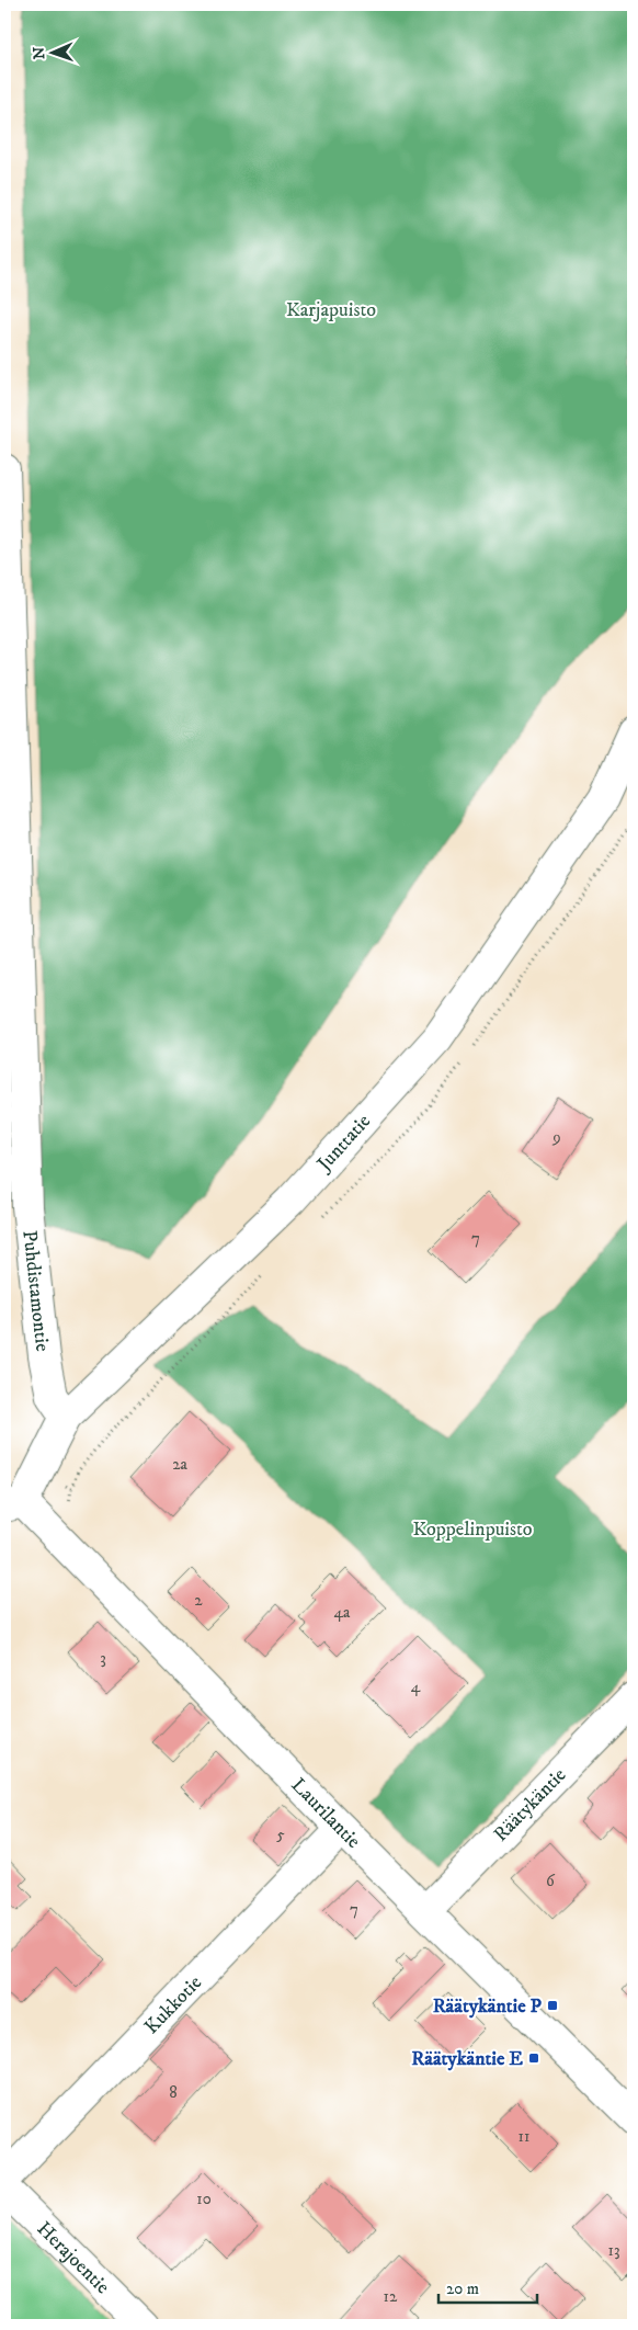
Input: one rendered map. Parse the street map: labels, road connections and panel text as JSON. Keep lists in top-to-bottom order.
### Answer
{
  "streets": {
    "street": [
      "Junttatie",
      "Puhdistamontie",
      "Räätykäntie",
      "Laurilantie",
      "Kukkotie",
      "Herajoentie"
    ]
  },
  "crossings": [
    ["Junttatie", "Puhdistamontie"],
    ["Junttatie", "Laurilantie"],
    ["Räätykäntie", "Laurilantie"],
    ["Laurilantie", "Kukkotie"]
  ],
  "parks": ["Karjapuisto", "Koppelinpuisto"],
  "places": {
    "transit": ["Räätykäntie P", "Räätykäntie E"]
  },
  "house_numbers": [
    "9",
    "7",
    "2a",
    "2",
    "4a",
    "3",
    "4",
    "5",
    "6",
    "7",
    "8",
    "11",
    "10",
    "13",
    "12"
  ],
  "scale_bar": "20 m",
  "north": "left"
}
